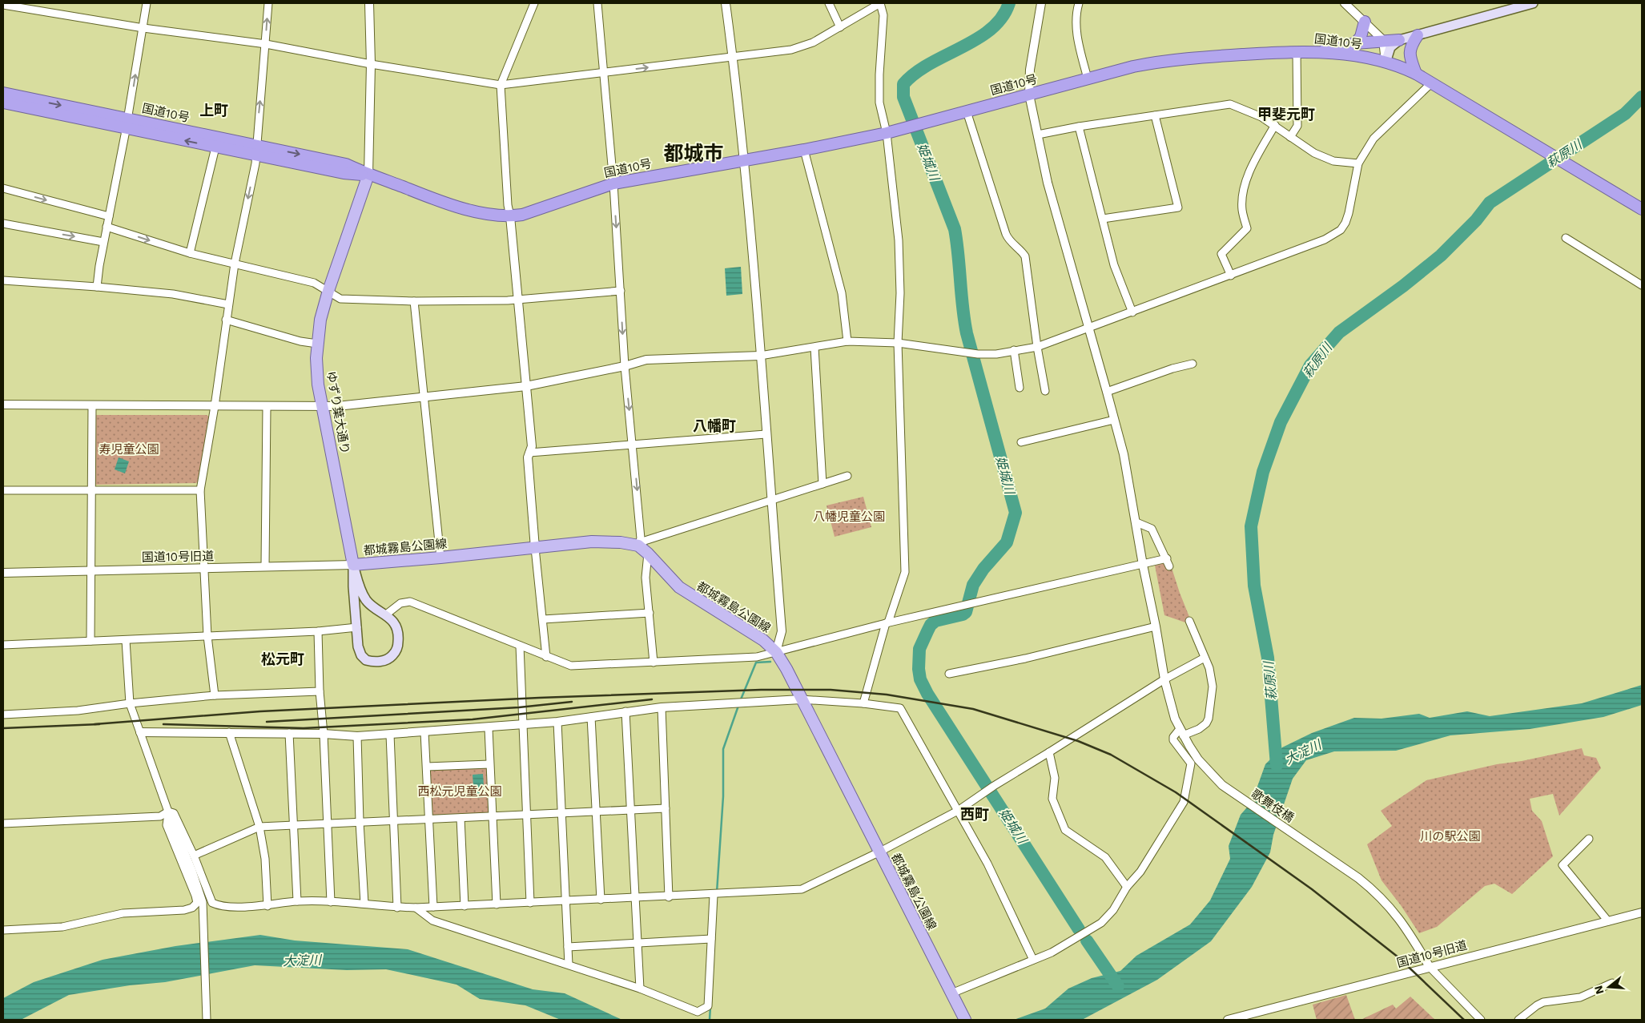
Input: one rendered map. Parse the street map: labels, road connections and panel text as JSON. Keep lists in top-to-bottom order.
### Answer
{
  "streets": {
    "highway": ["国道10号"],
    "main road": ["ゆずり葉大通り", "都城霧島公園線"],
    "street": ["国道10号旧道", "歌舞伎橋"]
  },
  "crossings": [
    ["国道10号", "ゆずり葉大通り"],
    ["国道10号", "歌舞伎橋"],
    ["ゆずり葉大通り", "都城霧島公園線"],
    ["ゆずり葉大通り", "国道10号旧道"],
    ["都城霧島公園線", "国道10号旧道"],
    ["国道10号旧道", "歌舞伎橋"]
  ],
  "districts": [
    "上町",
    "甲斐元町",
    "都城市",
    "八幡町",
    "松元町",
    "西町"
  ],
  "water": ["萩原川", "姫城川", "大淀川"],
  "parks": [
    "寿児童公園",
    "八幡児童公園",
    "西松元児童公園",
    "川の駅公園"
  ],
  "north": "left"
}
